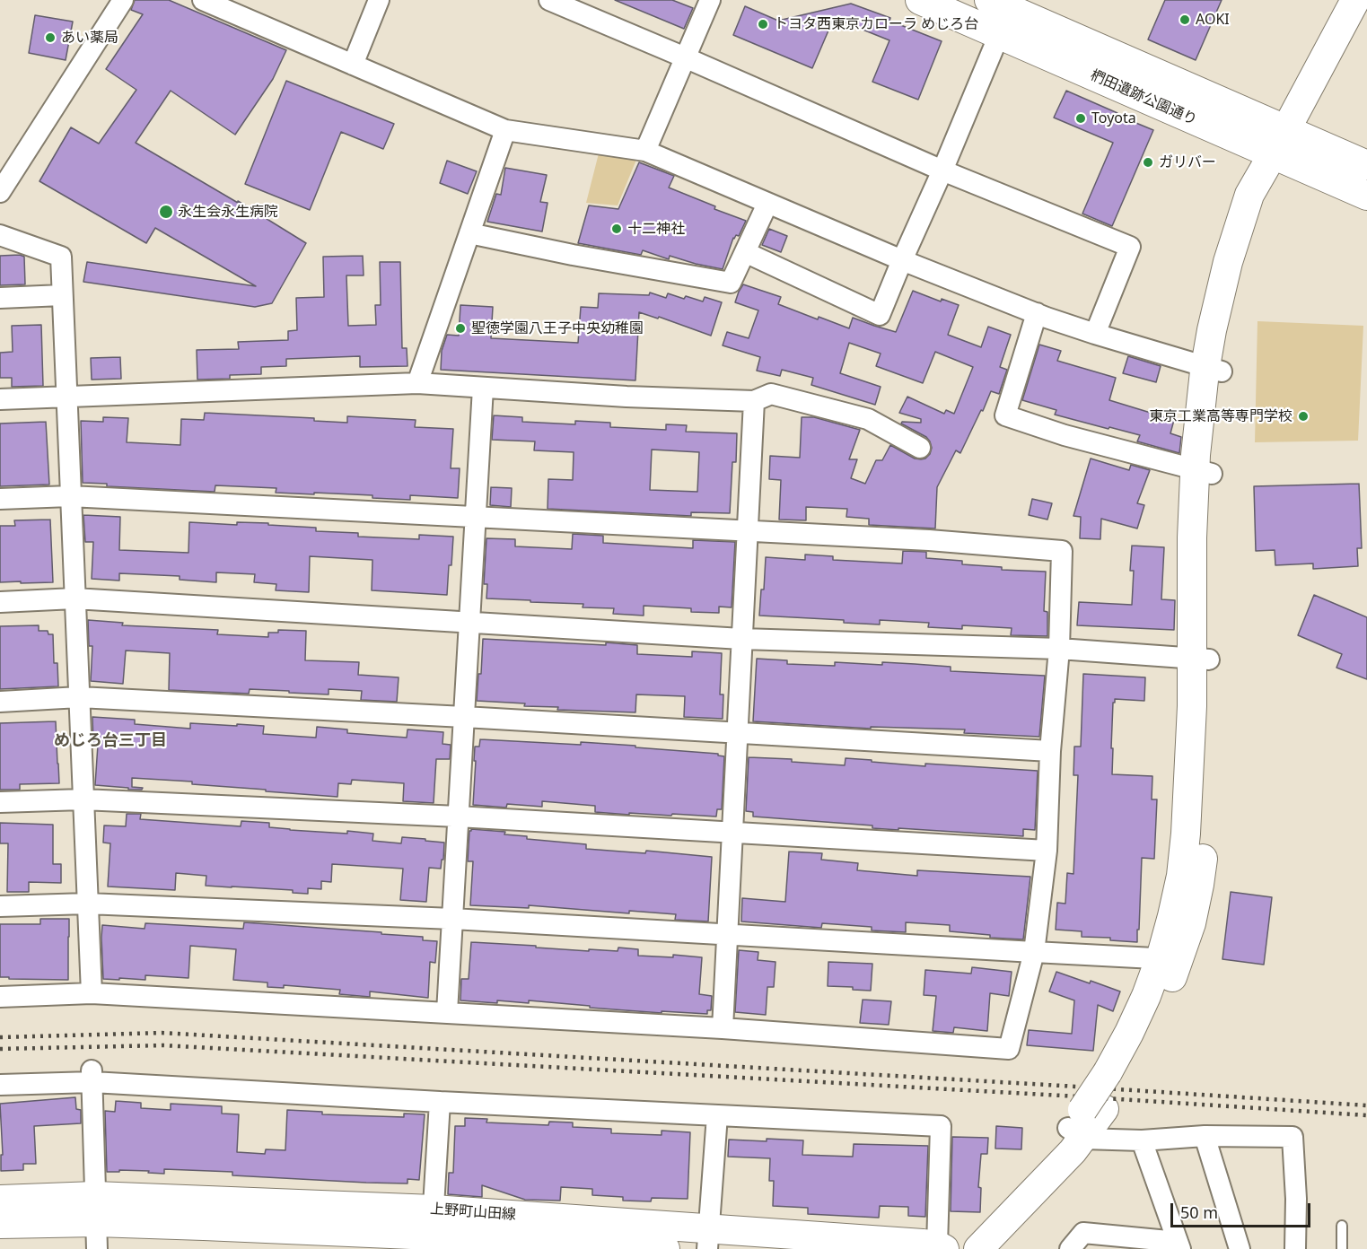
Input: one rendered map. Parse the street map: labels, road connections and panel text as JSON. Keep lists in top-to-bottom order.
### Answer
{
  "streets": {
    "street": ["椚田遺跡公園通り", "上野町山田線"]
  },
  "districts": ["めじろ台三丁目"],
  "places": [
    "AOKI",
    "トヨタ西東京カローラ めじろ台",
    "あい薬局",
    "Toyota",
    "ガリバー",
    "永生会永生病院",
    "十二神社",
    "聖徳学園八王子中央幼稚園",
    "東京工業高等専門学校"
  ],
  "scale_bar": "50 m"
}
